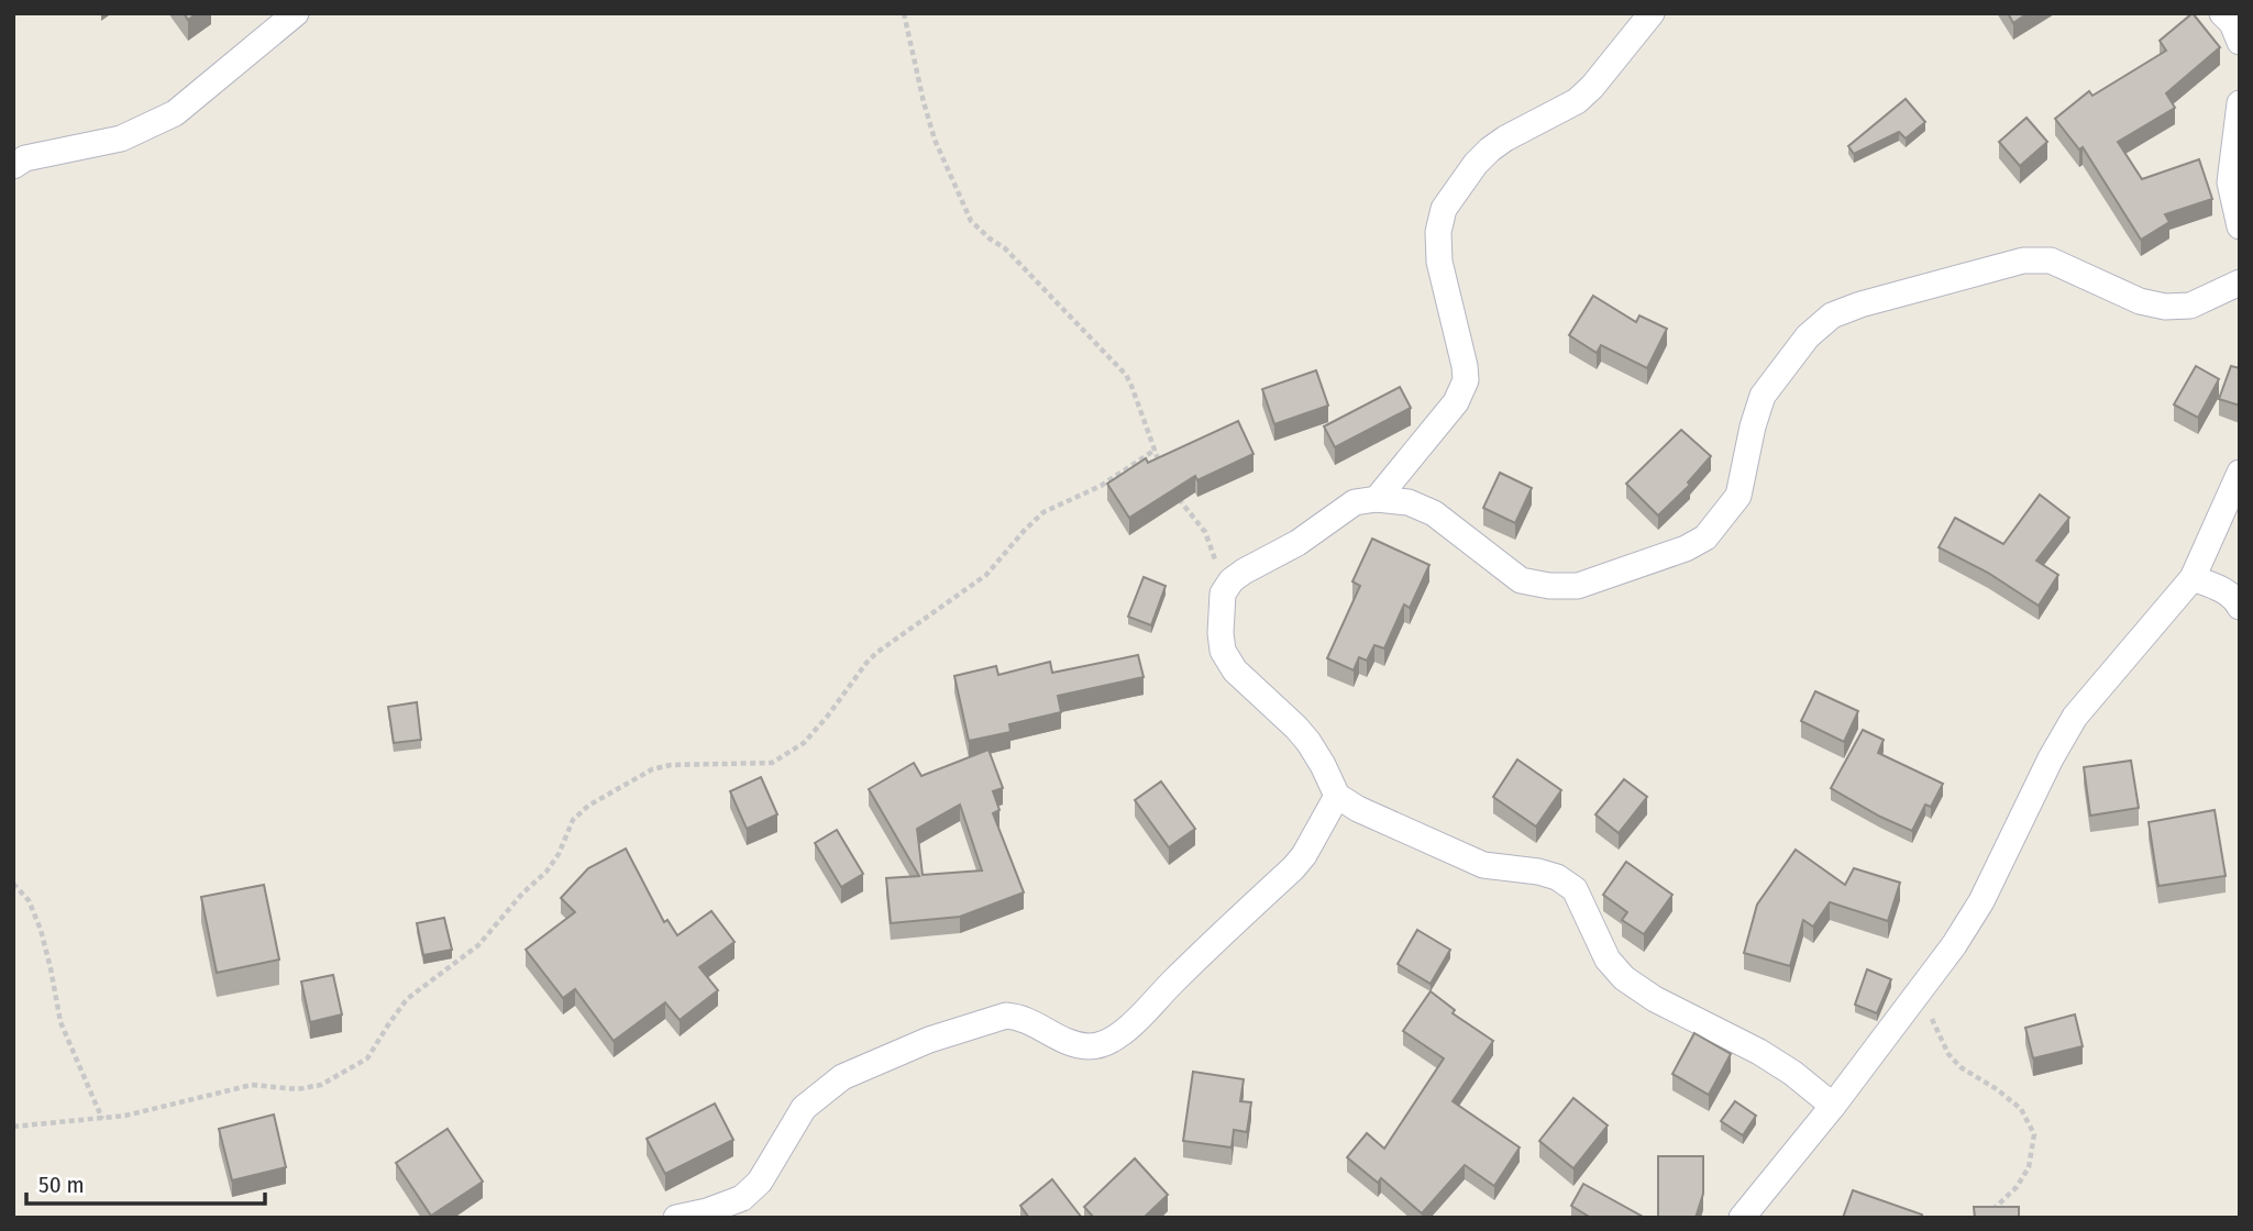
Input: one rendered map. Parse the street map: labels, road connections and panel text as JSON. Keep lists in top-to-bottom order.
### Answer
{
  "scale_bar": "50 m"
}
